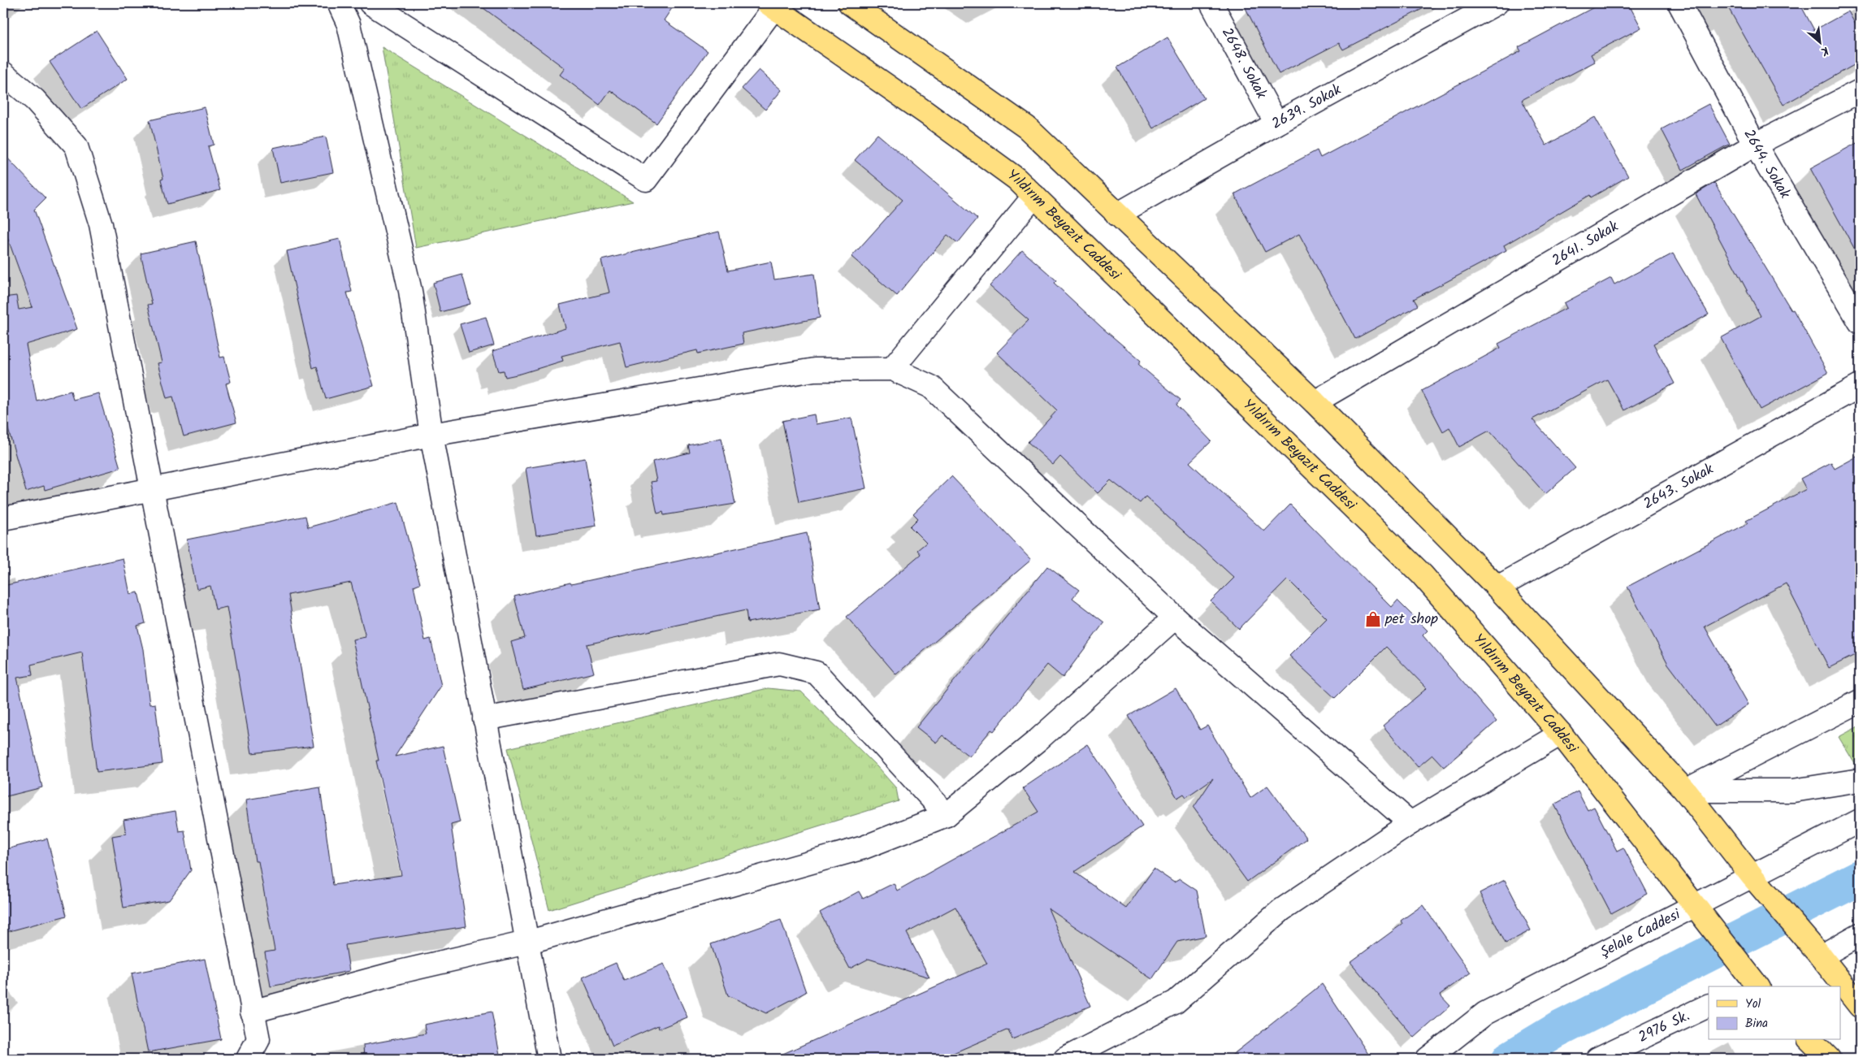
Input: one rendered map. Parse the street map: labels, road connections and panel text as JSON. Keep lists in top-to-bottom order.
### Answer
{
  "streets": {
    "main road": ["Yıldırım Beyazıt Caddesi"],
    "street": [
      "2648. Sokak",
      "2639. Sokak",
      "2644. Sokak",
      "2641. Sokak",
      "2643. Sokak",
      "Şelale Caddesi",
      "2976 Sk."
    ]
  },
  "crossings": [
    ["2648. Sokak", "2639. Sokak"],
    ["2644. Sokak", "2641. Sokak"],
    ["Yıldırım Beyazıt Caddesi", "Şelale Caddesi"]
  ],
  "places": {
    "shop": ["pet shop"]
  },
  "legend": ["Yol", "Bina"],
  "north": "bottom right"
}
